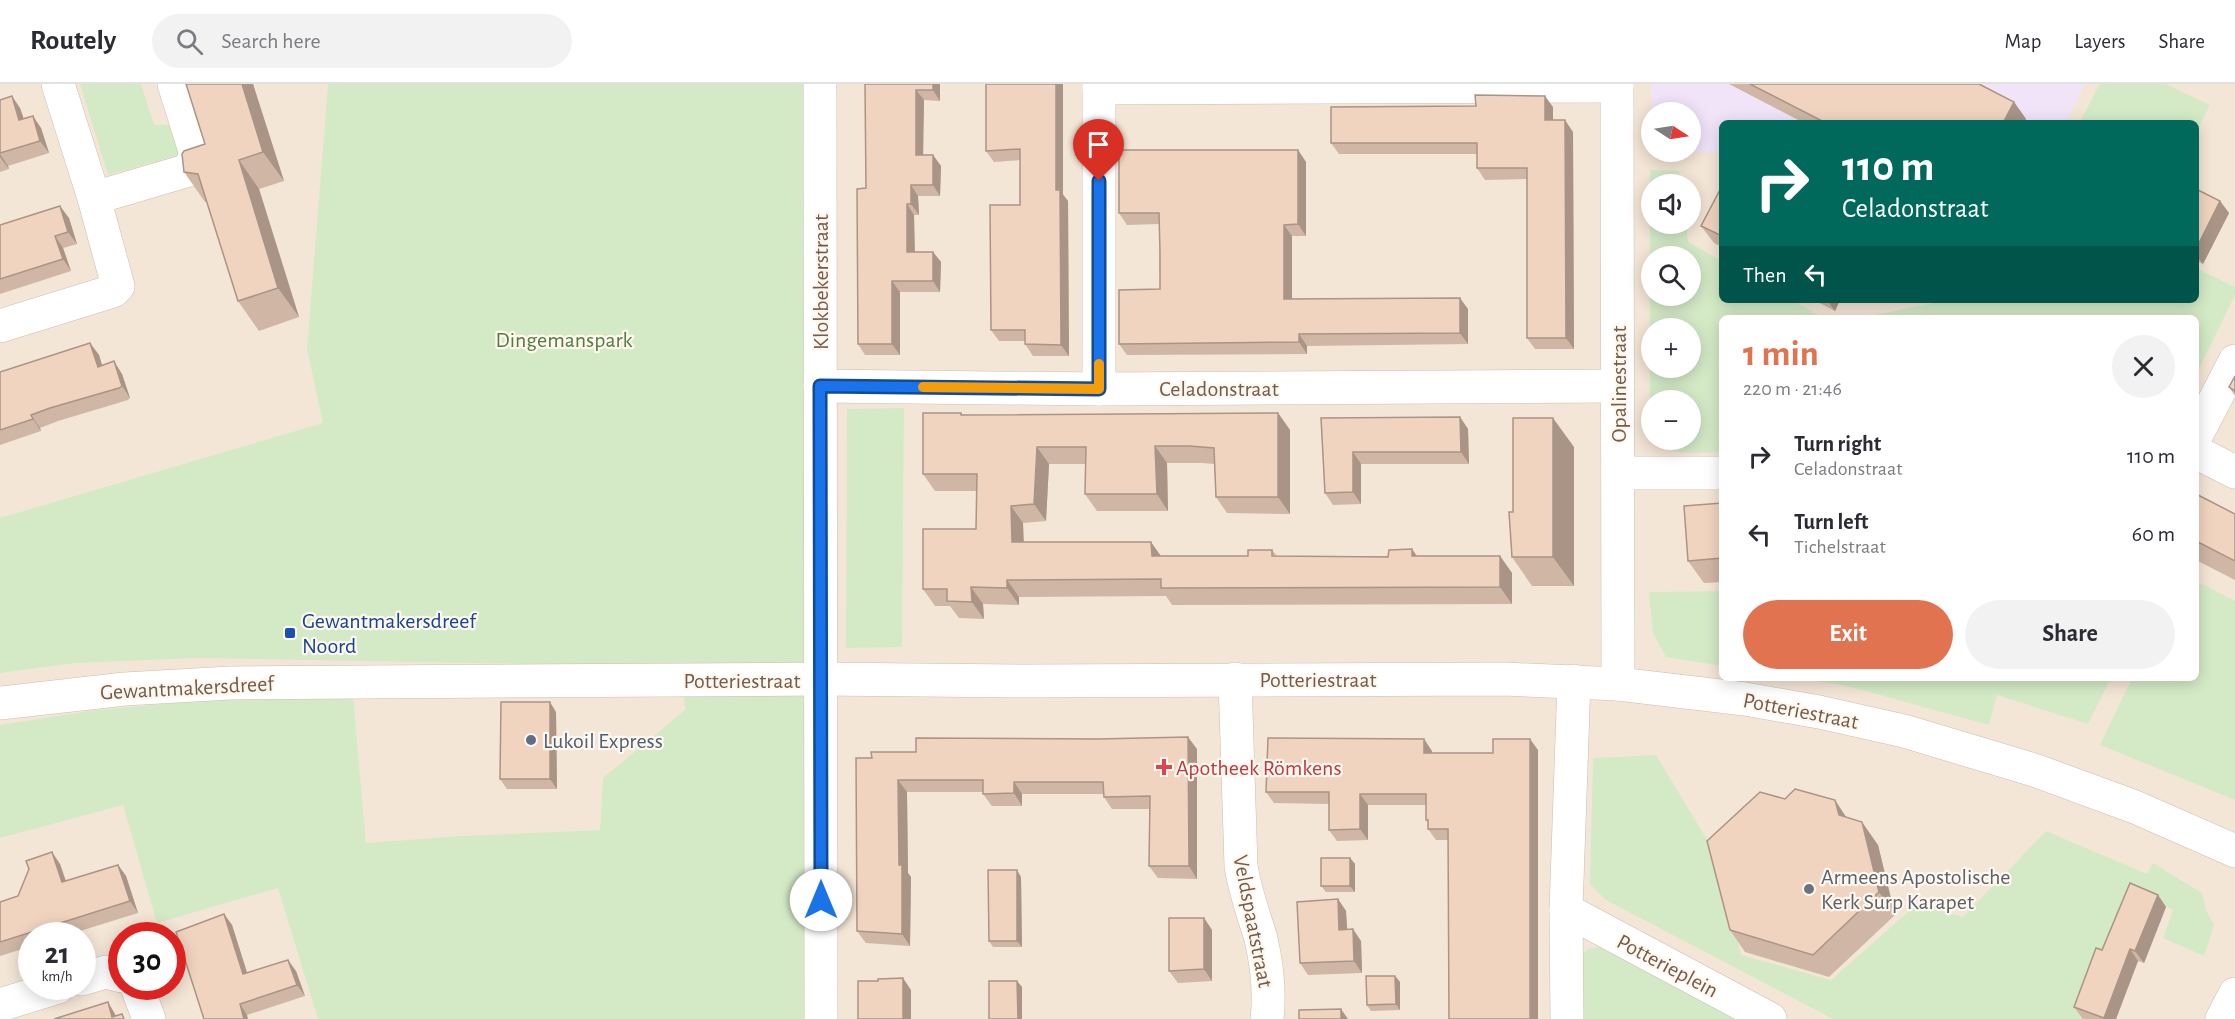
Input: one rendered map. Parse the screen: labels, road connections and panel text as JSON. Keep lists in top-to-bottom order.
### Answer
{
  "streets": {
    "street": [
      "Klokbekerstraat",
      "Opalinestraat",
      "Celadonstraat",
      "Potteriestraat",
      "Gewantmakersdreef",
      "Veldspaatstraat",
      "Potterieplein"
    ]
  },
  "crossings": [
    ["Klokbekerstraat", "Celadonstraat"],
    ["Klokbekerstraat", "Potteriestraat"],
    ["Opalinestraat", "Celadonstraat"],
    ["Opalinestraat", "Potteriestraat"],
    ["Potteriestraat", "Gewantmakersdreef"],
    ["Potteriestraat", "Veldspaatstraat"]
  ],
  "parks": ["Dingemanspark"],
  "places": {
    "transit": ["Gewantmakersdreef Noord"],
    "other": ["Lukoil Express", "Armeens Apostolische Kerk Surp Karapet"],
    "health": ["Apotheek Römkens"]
  },
  "north": "right",
  "page": {
    "header": "Routely",
    "search": "Search here",
    "nav": ["Map", "Layers", "Share"],
    "map_buttons": ["+", "−"],
    "turn": ["110 m", "Celadonstraat"],
    "then": "Then",
    "heading": ["1 min", "220 m · 21:46"],
    "list": [
      {
        "name": "Turn right",
        "note": "Celadonstraat",
        "value": "110 m"
      },
      {
        "name": "Turn left",
        "note": "Tichelstraat",
        "value": "60 m"
      }
    ],
    "buttons": ["Exit", "Share"],
    "speed": "21 km/h",
    "limit": "30"
  }
}
